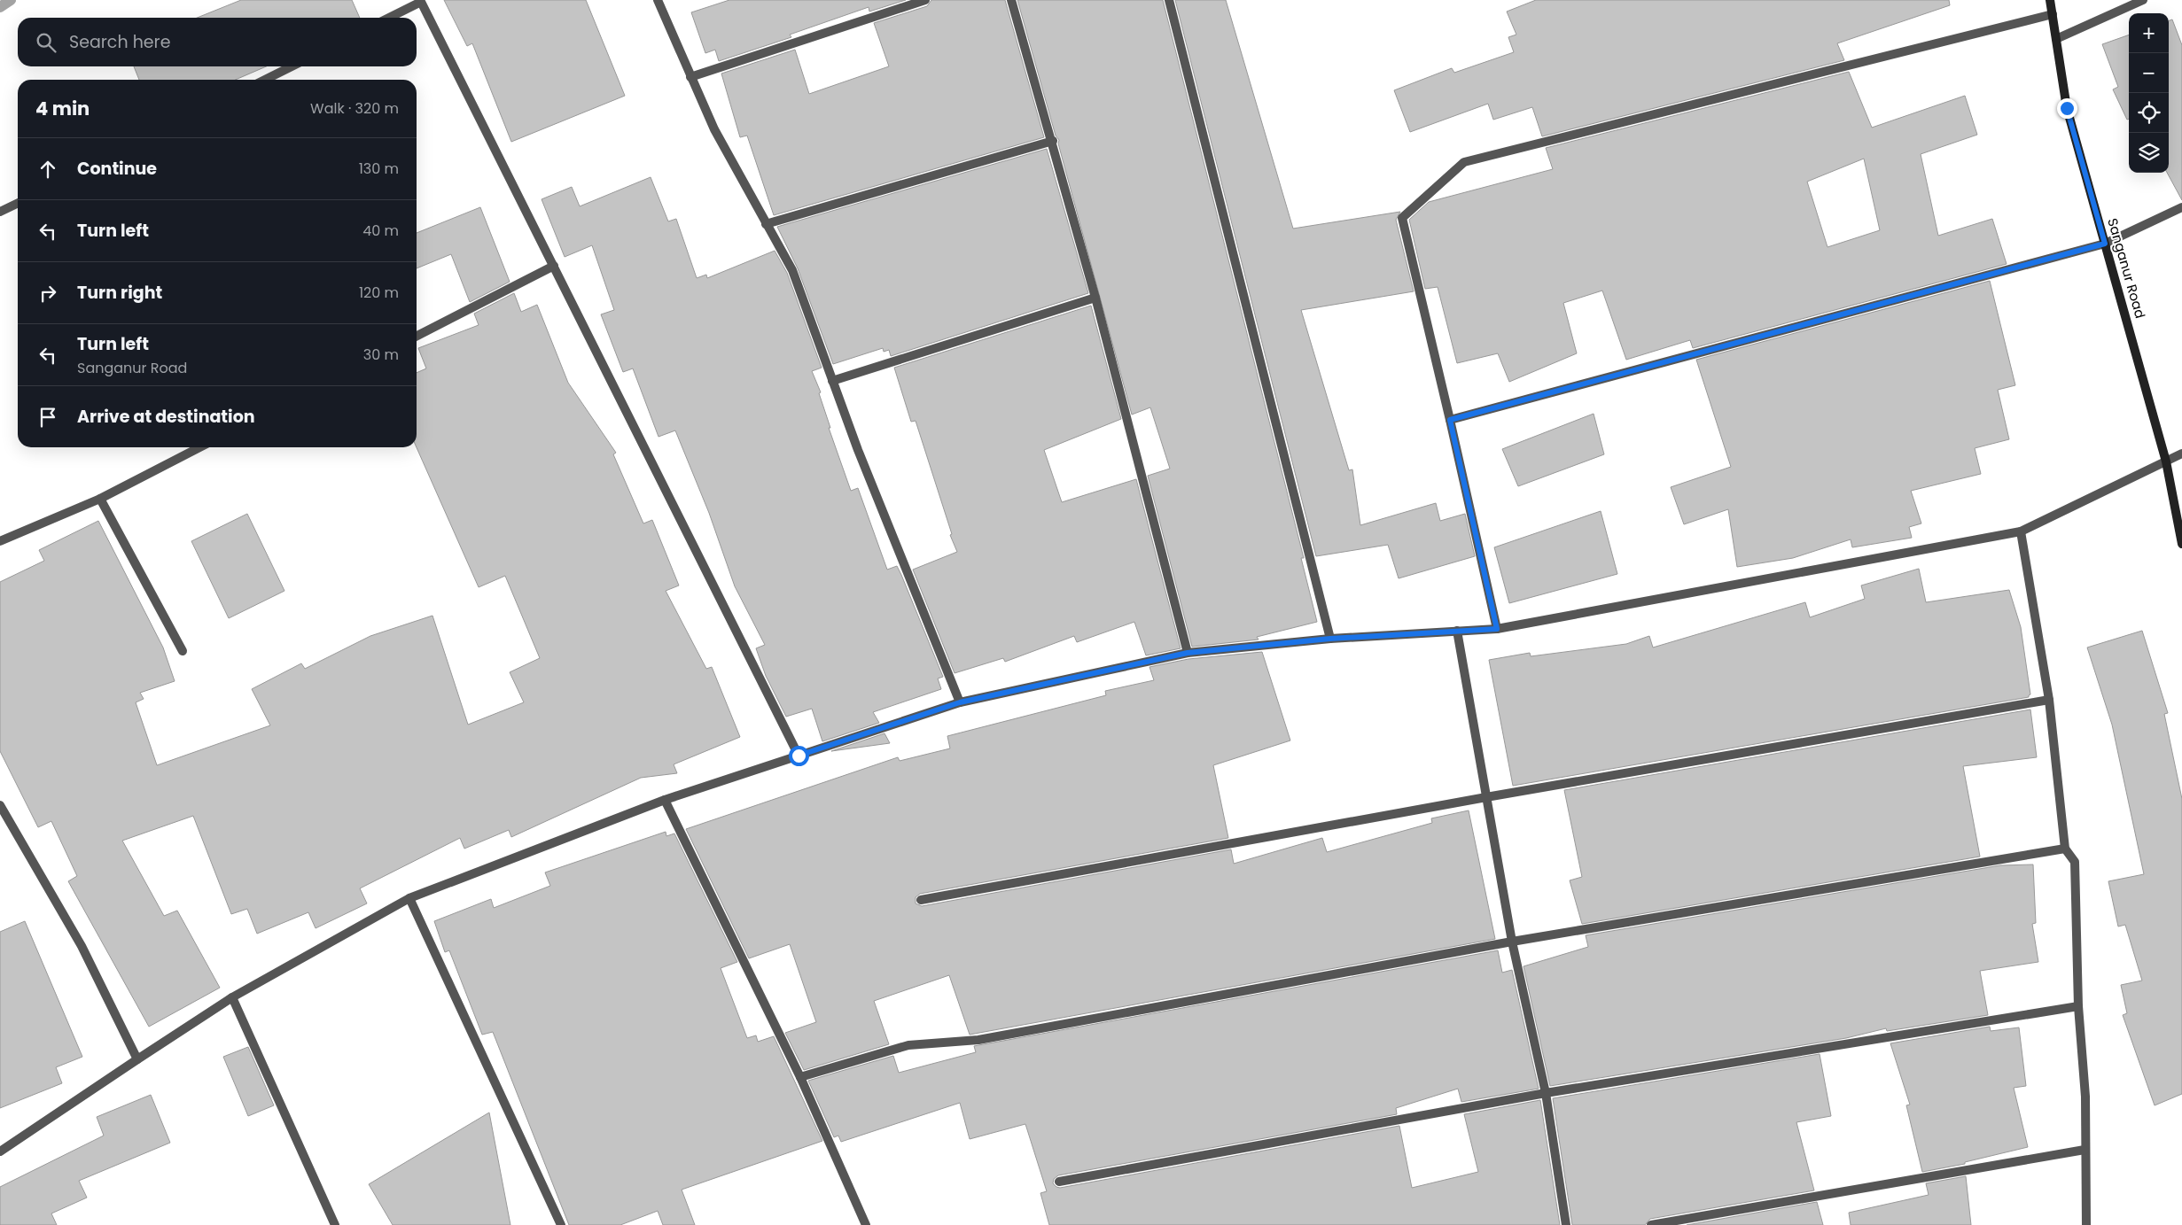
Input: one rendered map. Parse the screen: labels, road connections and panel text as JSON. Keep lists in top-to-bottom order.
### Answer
{
  "streets": {
    "main road": ["Sanganur Road"]
  },
  "page": {
    "map_buttons": ["+", "−"],
    "search": "Search here",
    "heading": ["4 min", "Walk · 320 m"],
    "list": [
      ["Continue", "130 m"],
      ["Turn left", "40 m"],
      ["Turn right", "120 m"],
      ["Turn left", "Sanganur Road", "30 m"],
      "Arrive at destination"
    ]
  }
}
